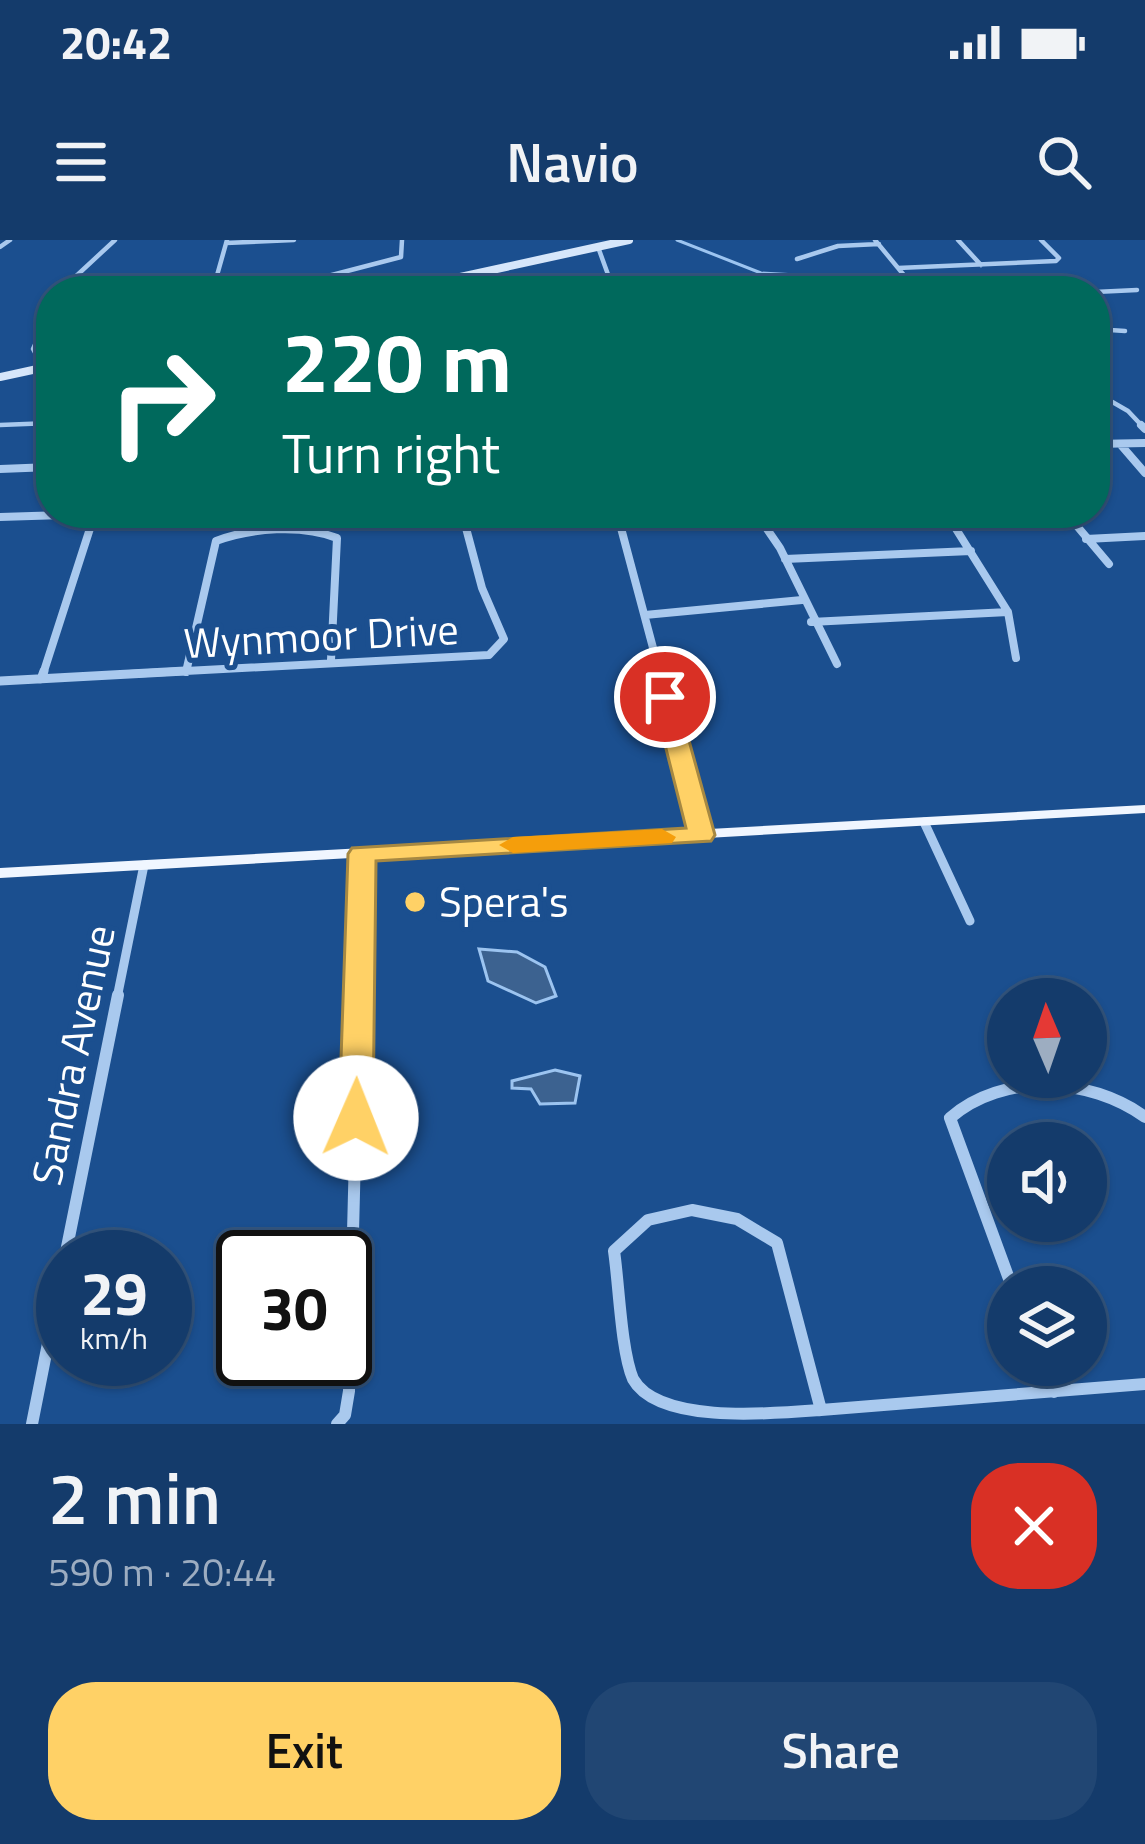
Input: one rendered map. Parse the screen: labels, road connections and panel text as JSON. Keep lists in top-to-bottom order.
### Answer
{
  "streets": {
    "street": ["Wynmoor Drive", "Sandra Avenue"]
  },
  "places": ["Spera's"],
  "north": "top",
  "page": {
    "status": "20:42",
    "header": "Navio",
    "turn": ["220 m", "Turn right"],
    "speed": "29 km/h",
    "limit": "30",
    "heading": ["2 min", "590 m · 20:44"],
    "buttons": ["Exit", "Share"]
  }
}
